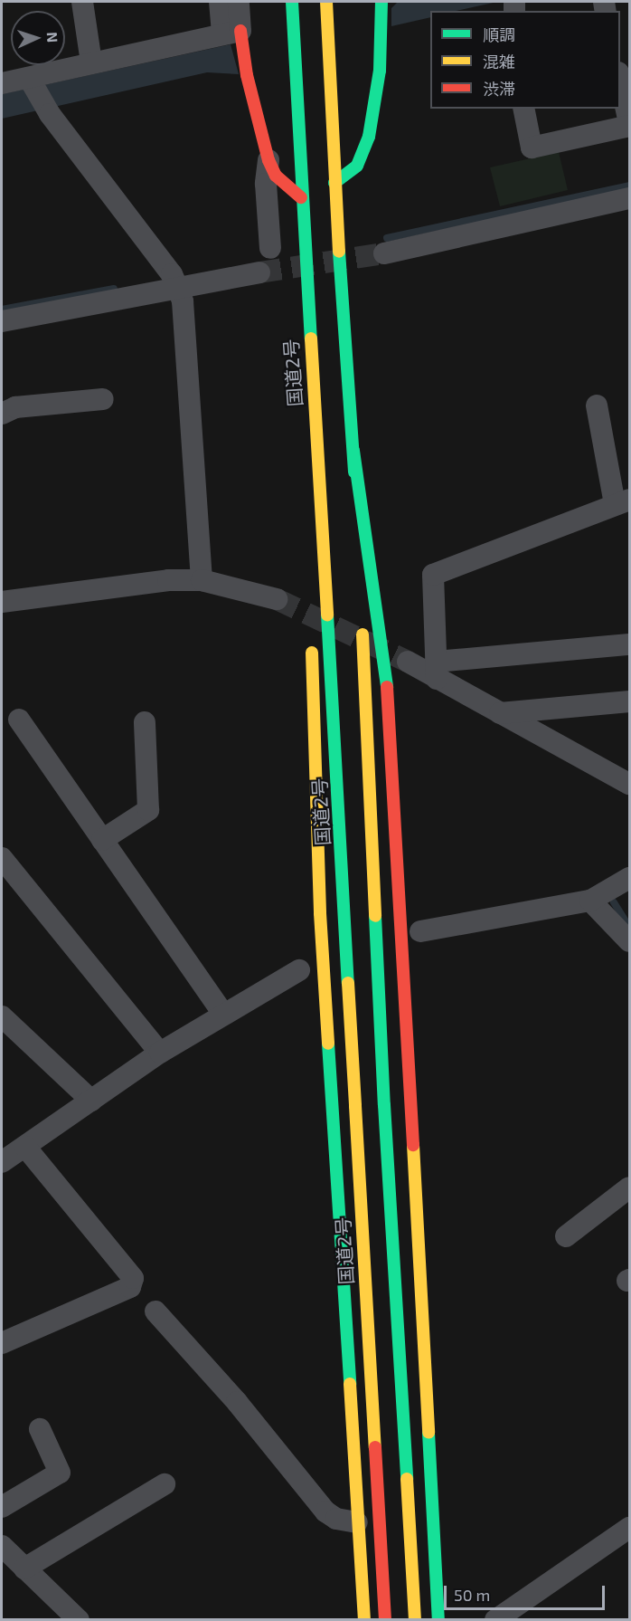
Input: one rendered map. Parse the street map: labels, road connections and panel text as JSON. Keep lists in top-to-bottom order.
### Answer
{
  "streets": {
    "highway": ["国道2号"]
  },
  "legend": ["順調", "混雑", "渋滞"],
  "scale_bar": "50 m",
  "north": "right"
}
